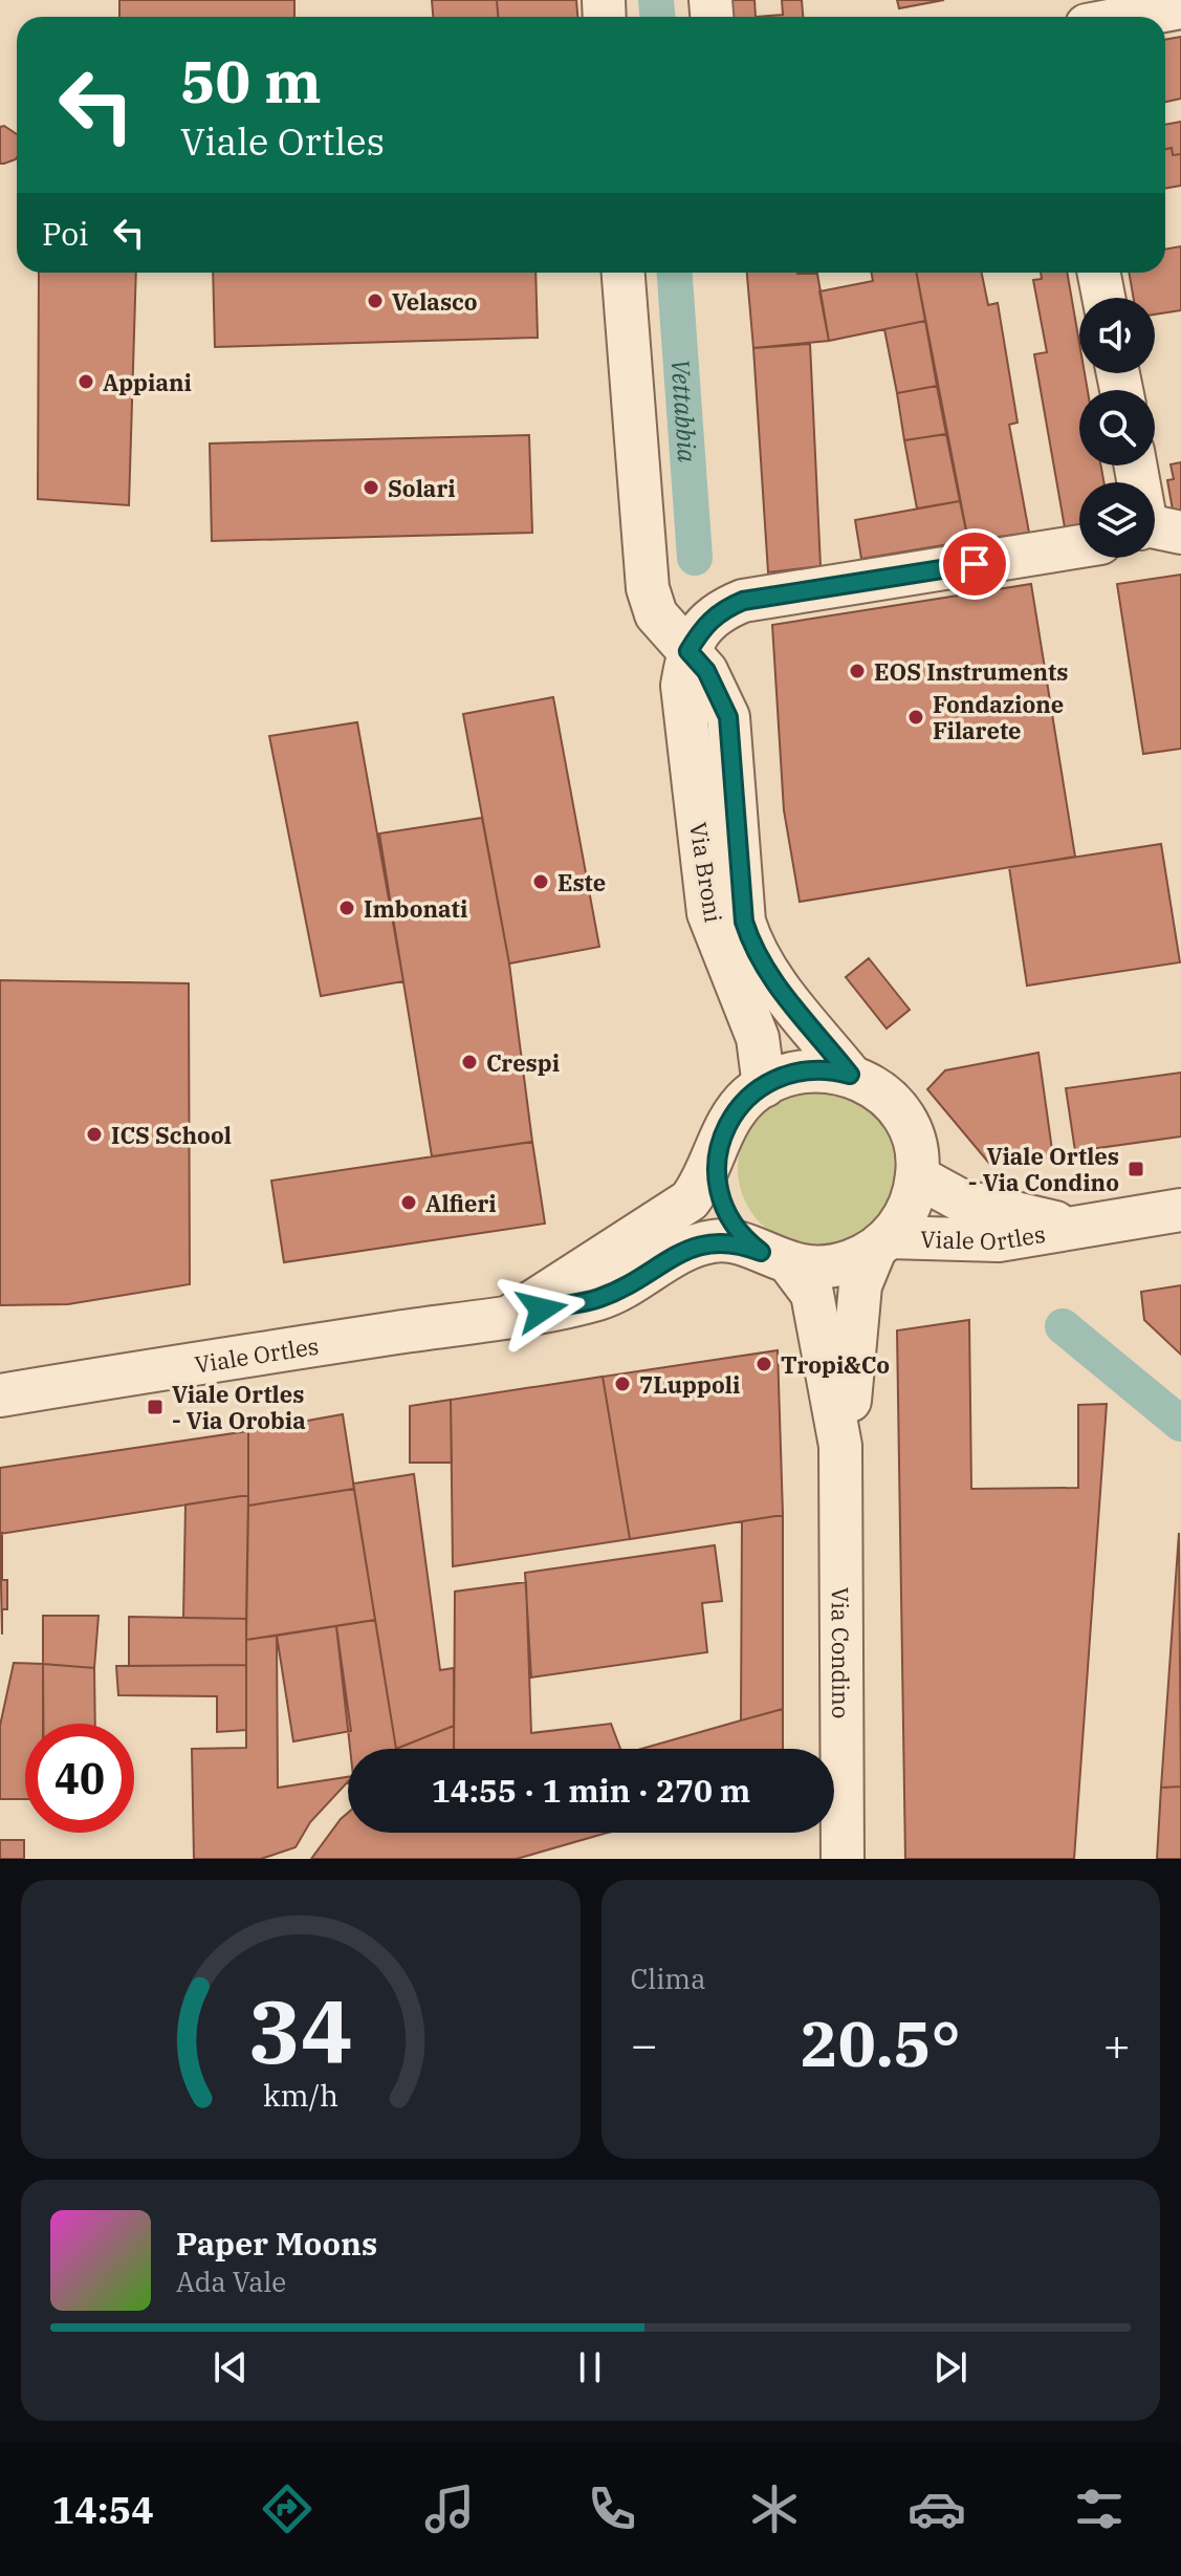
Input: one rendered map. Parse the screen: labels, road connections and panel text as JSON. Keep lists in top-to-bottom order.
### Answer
{
  "streets": {
    "street": ["Via Broni", "Viale Ortles", "Via Condino"]
  },
  "crossings": [
    ["Via Broni", "Viale Ortles"],
    ["Via Broni", "Via Condino"],
    ["Viale Ortles", "Via Condino"]
  ],
  "water": ["Vettabbia"],
  "places": {
    "other": [
      "Velasco",
      "Appiani",
      "Solari",
      "EOS Instruments",
      "Fondazione Filarete",
      "Este",
      "Imbonati",
      "Crespi",
      "ICS School",
      "Alfieri",
      "Tropi&Co",
      "7Luppoli"
    ],
    "transit": ["Viale Ortles - Via Condino", "Viale Ortles - Via Orobia"]
  },
  "page": {
    "turn": ["50 m", "Viale Ortles"],
    "then": "Poi",
    "limit": "40",
    "trip": "14:55 · 1 min · 270 m",
    "tile": "Clima",
    "heat": ["−", "20.5°", "+"],
    "song": ["Paper Moons", "Ada Vale"],
    "tabs": "14:54",
    "gauge": ["34", "km/h"]
  }
}
